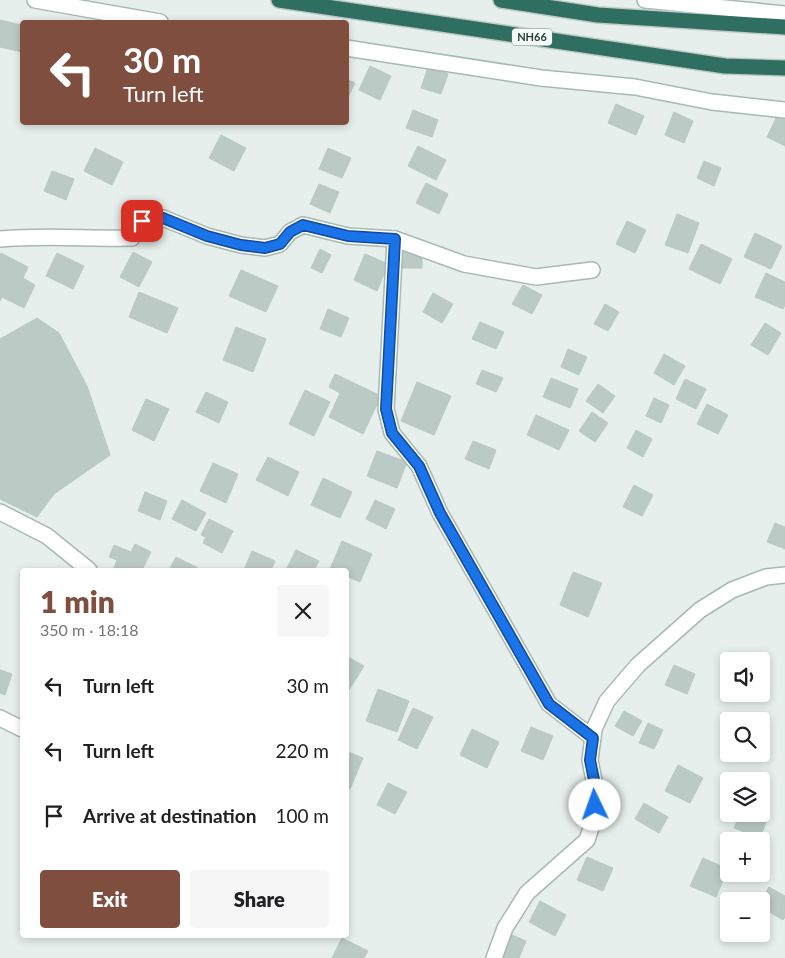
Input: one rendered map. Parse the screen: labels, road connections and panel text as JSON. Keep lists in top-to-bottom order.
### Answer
{
  "streets": {
    "highway": ["NH66"]
  },
  "page": {
    "turn": ["30 m", "Turn left"],
    "heading": ["1 min", "350 m · 18:18"],
    "map_buttons": ["+", "−"],
    "list": [
      {
        "name": "Turn left",
        "value": "30 m"
      },
      {
        "name": "Turn left",
        "value": "220 m"
      },
      {
        "name": "Arrive at destination",
        "value": "100 m"
      }
    ],
    "buttons": ["Exit", "Share"]
  }
}
